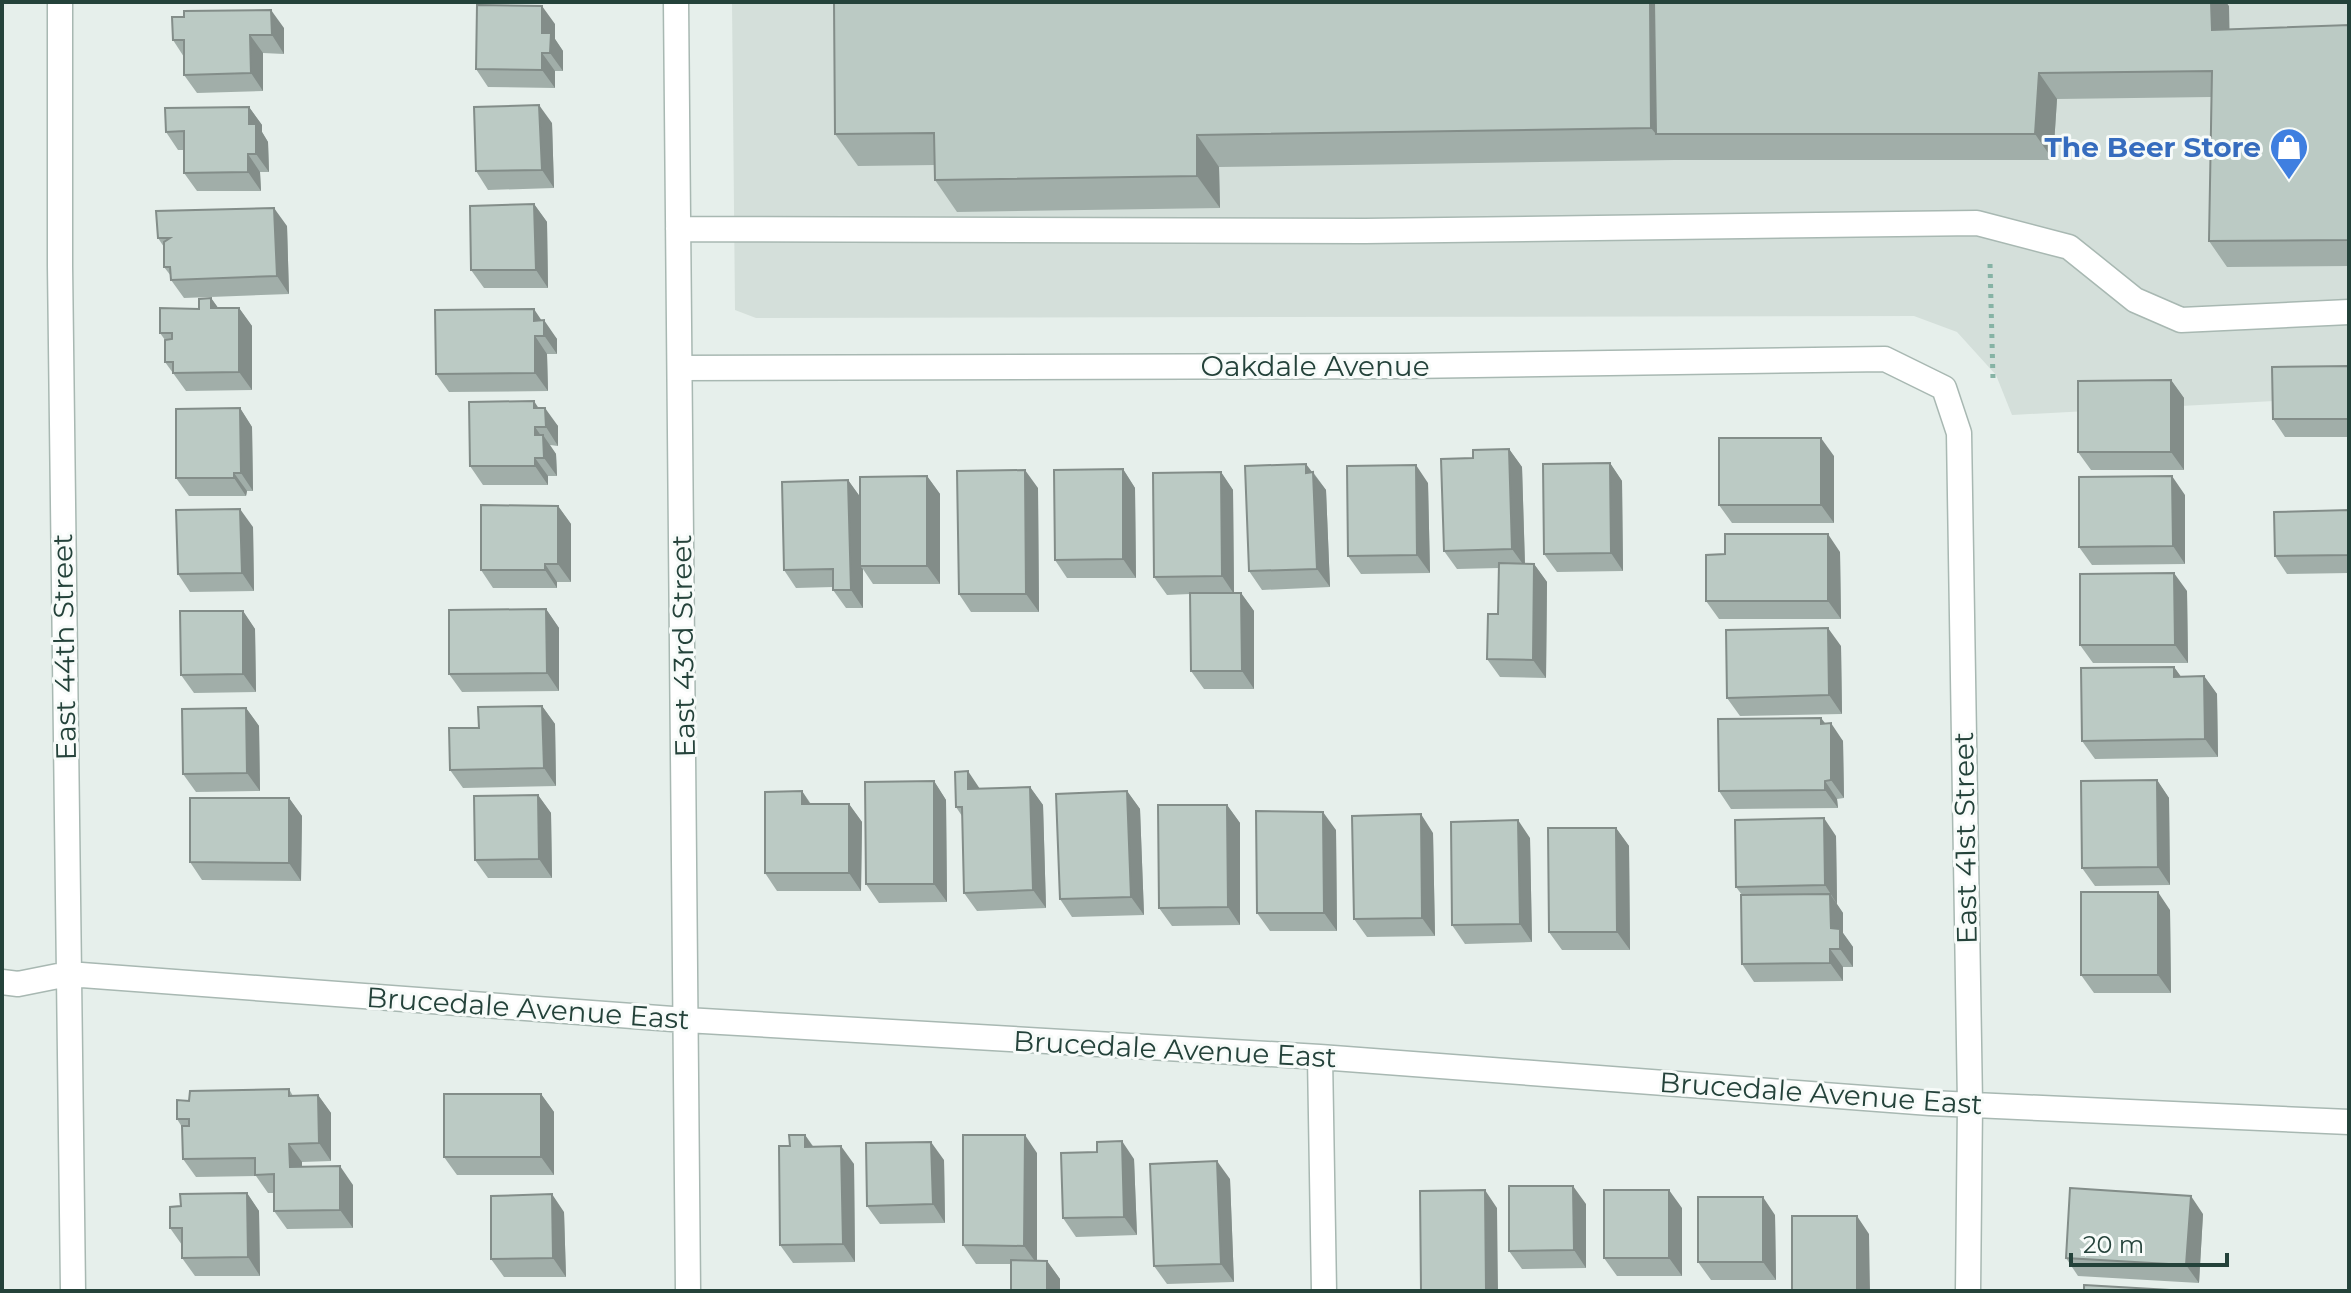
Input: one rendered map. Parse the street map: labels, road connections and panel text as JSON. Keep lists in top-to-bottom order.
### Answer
{
  "streets": {
    "street": [
      "Oakdale Avenue",
      "East 43rd Street",
      "East 44th Street",
      "East 41st Street",
      "Brucedale Avenue East"
    ]
  },
  "crossings": [
    ["Oakdale Avenue", "East 43rd Street"],
    ["Oakdale Avenue", "East 41st Street"],
    ["East 43rd Street", "Brucedale Avenue East"],
    ["East 44th Street", "Brucedale Avenue East"],
    ["East 41st Street", "Brucedale Avenue East"]
  ],
  "places": {
    "shop": ["The Beer Store"]
  },
  "scale_bar": "20 m"
}
